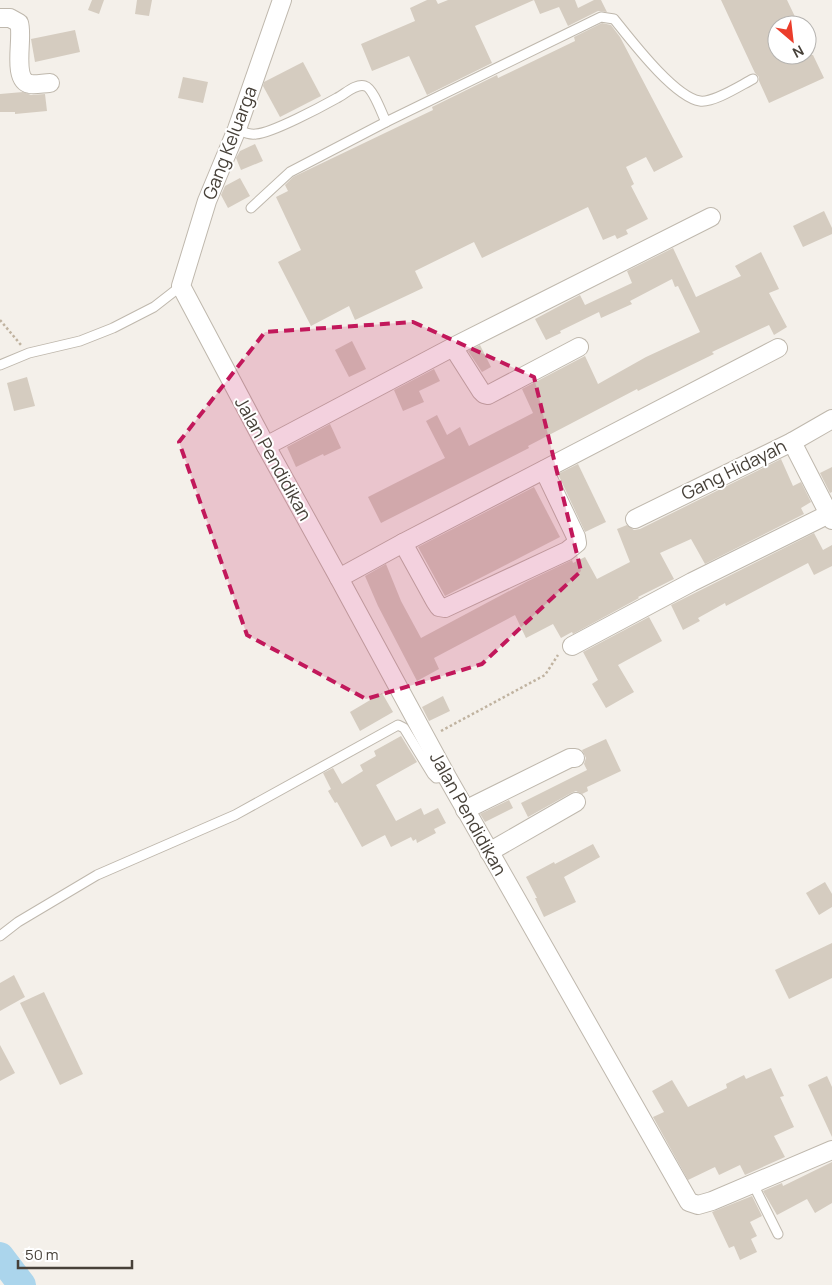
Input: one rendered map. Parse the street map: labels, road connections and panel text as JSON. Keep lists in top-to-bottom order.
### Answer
{
  "streets": {
    "street": ["Gang Keluarga", "Jalan Pendidikan", "Gang Hidayah"]
  },
  "crossings": [
    ["Gang Keluarga", "Jalan Pendidikan"]
  ],
  "scale_bar": "50 m",
  "north": "bottom right"
}
